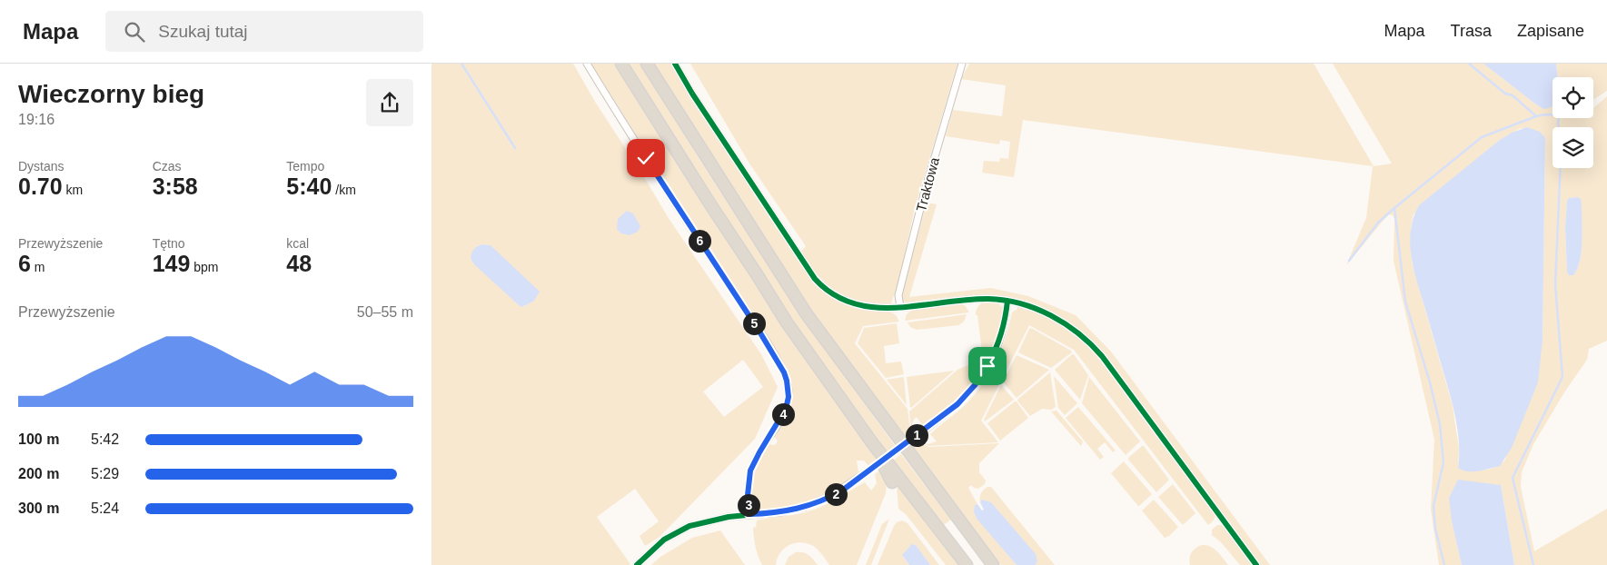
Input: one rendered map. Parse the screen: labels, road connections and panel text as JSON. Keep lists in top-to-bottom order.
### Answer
{
  "streets": {
    "street": ["Traktowa"]
  },
  "page": {
    "header": "Mapa",
    "search": "Szukaj tutaj",
    "nav": ["Mapa", "Trasa", "Zapisane"],
    "heading": ["Wieczorny bieg", "19:16"],
    "stats": [
      ["Dystans", "0.70 km"],
      ["Czas", "3:58"],
      ["Tempo", "5:40 /km"],
      ["Przewyższenie", "6 m"],
      ["Tętno", "149 bpm"],
      ["kcal", "48"]
    ],
    "pins": [
      "6",
      "5",
      "4",
      "1",
      "2",
      "3"
    ],
    "chart": ["Przewyższenie", "50–55 m"],
    "list": [
      {
        "name": "100 m",
        "note": "5:42"
      },
      {
        "name": "200 m",
        "note": "5:29"
      },
      {
        "name": "300 m",
        "note": "5:24"
      }
    ]
  }
}
